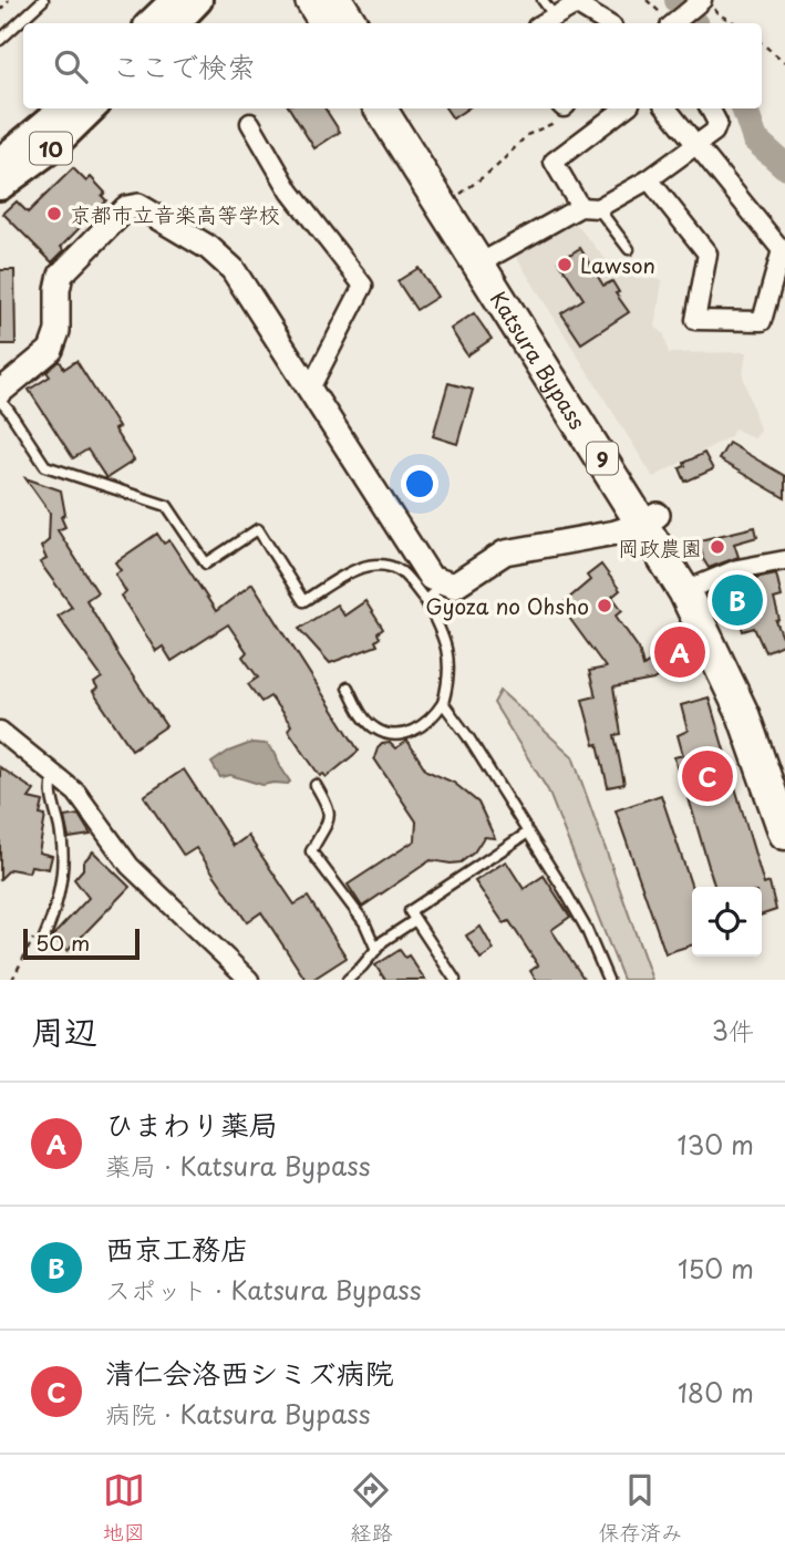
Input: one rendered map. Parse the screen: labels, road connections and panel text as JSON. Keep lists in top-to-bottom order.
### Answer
{
  "streets": {
    "highway": ["Katsura Bypass", "9"],
    "main road": ["10"]
  },
  "places": [
    "京都市立音楽高等学校",
    "Lawson",
    "岡政農園",
    "Gyoza no Ohsho"
  ],
  "scale_bar": "50 m",
  "page": {
    "search": "ここで検索",
    "pins": ["B", "A", "C"],
    "scale": "50 m",
    "heading": ["周辺", "3件"],
    "list": [
      {
        "mark": "A",
        "name": "ひまわり薬局",
        "note": "薬局 · Katsura Bypass",
        "value": "130 m"
      },
      {
        "mark": "B",
        "name": "西京工務店",
        "note": "スポット · Katsura Bypass",
        "value": "150 m"
      },
      {
        "mark": "C",
        "name": "清仁会洛西シミズ病院",
        "note": "病院 · Katsura Bypass",
        "value": "180 m"
      }
    ],
    "nav": ["地図", "経路", "保存済み"]
  }
}
